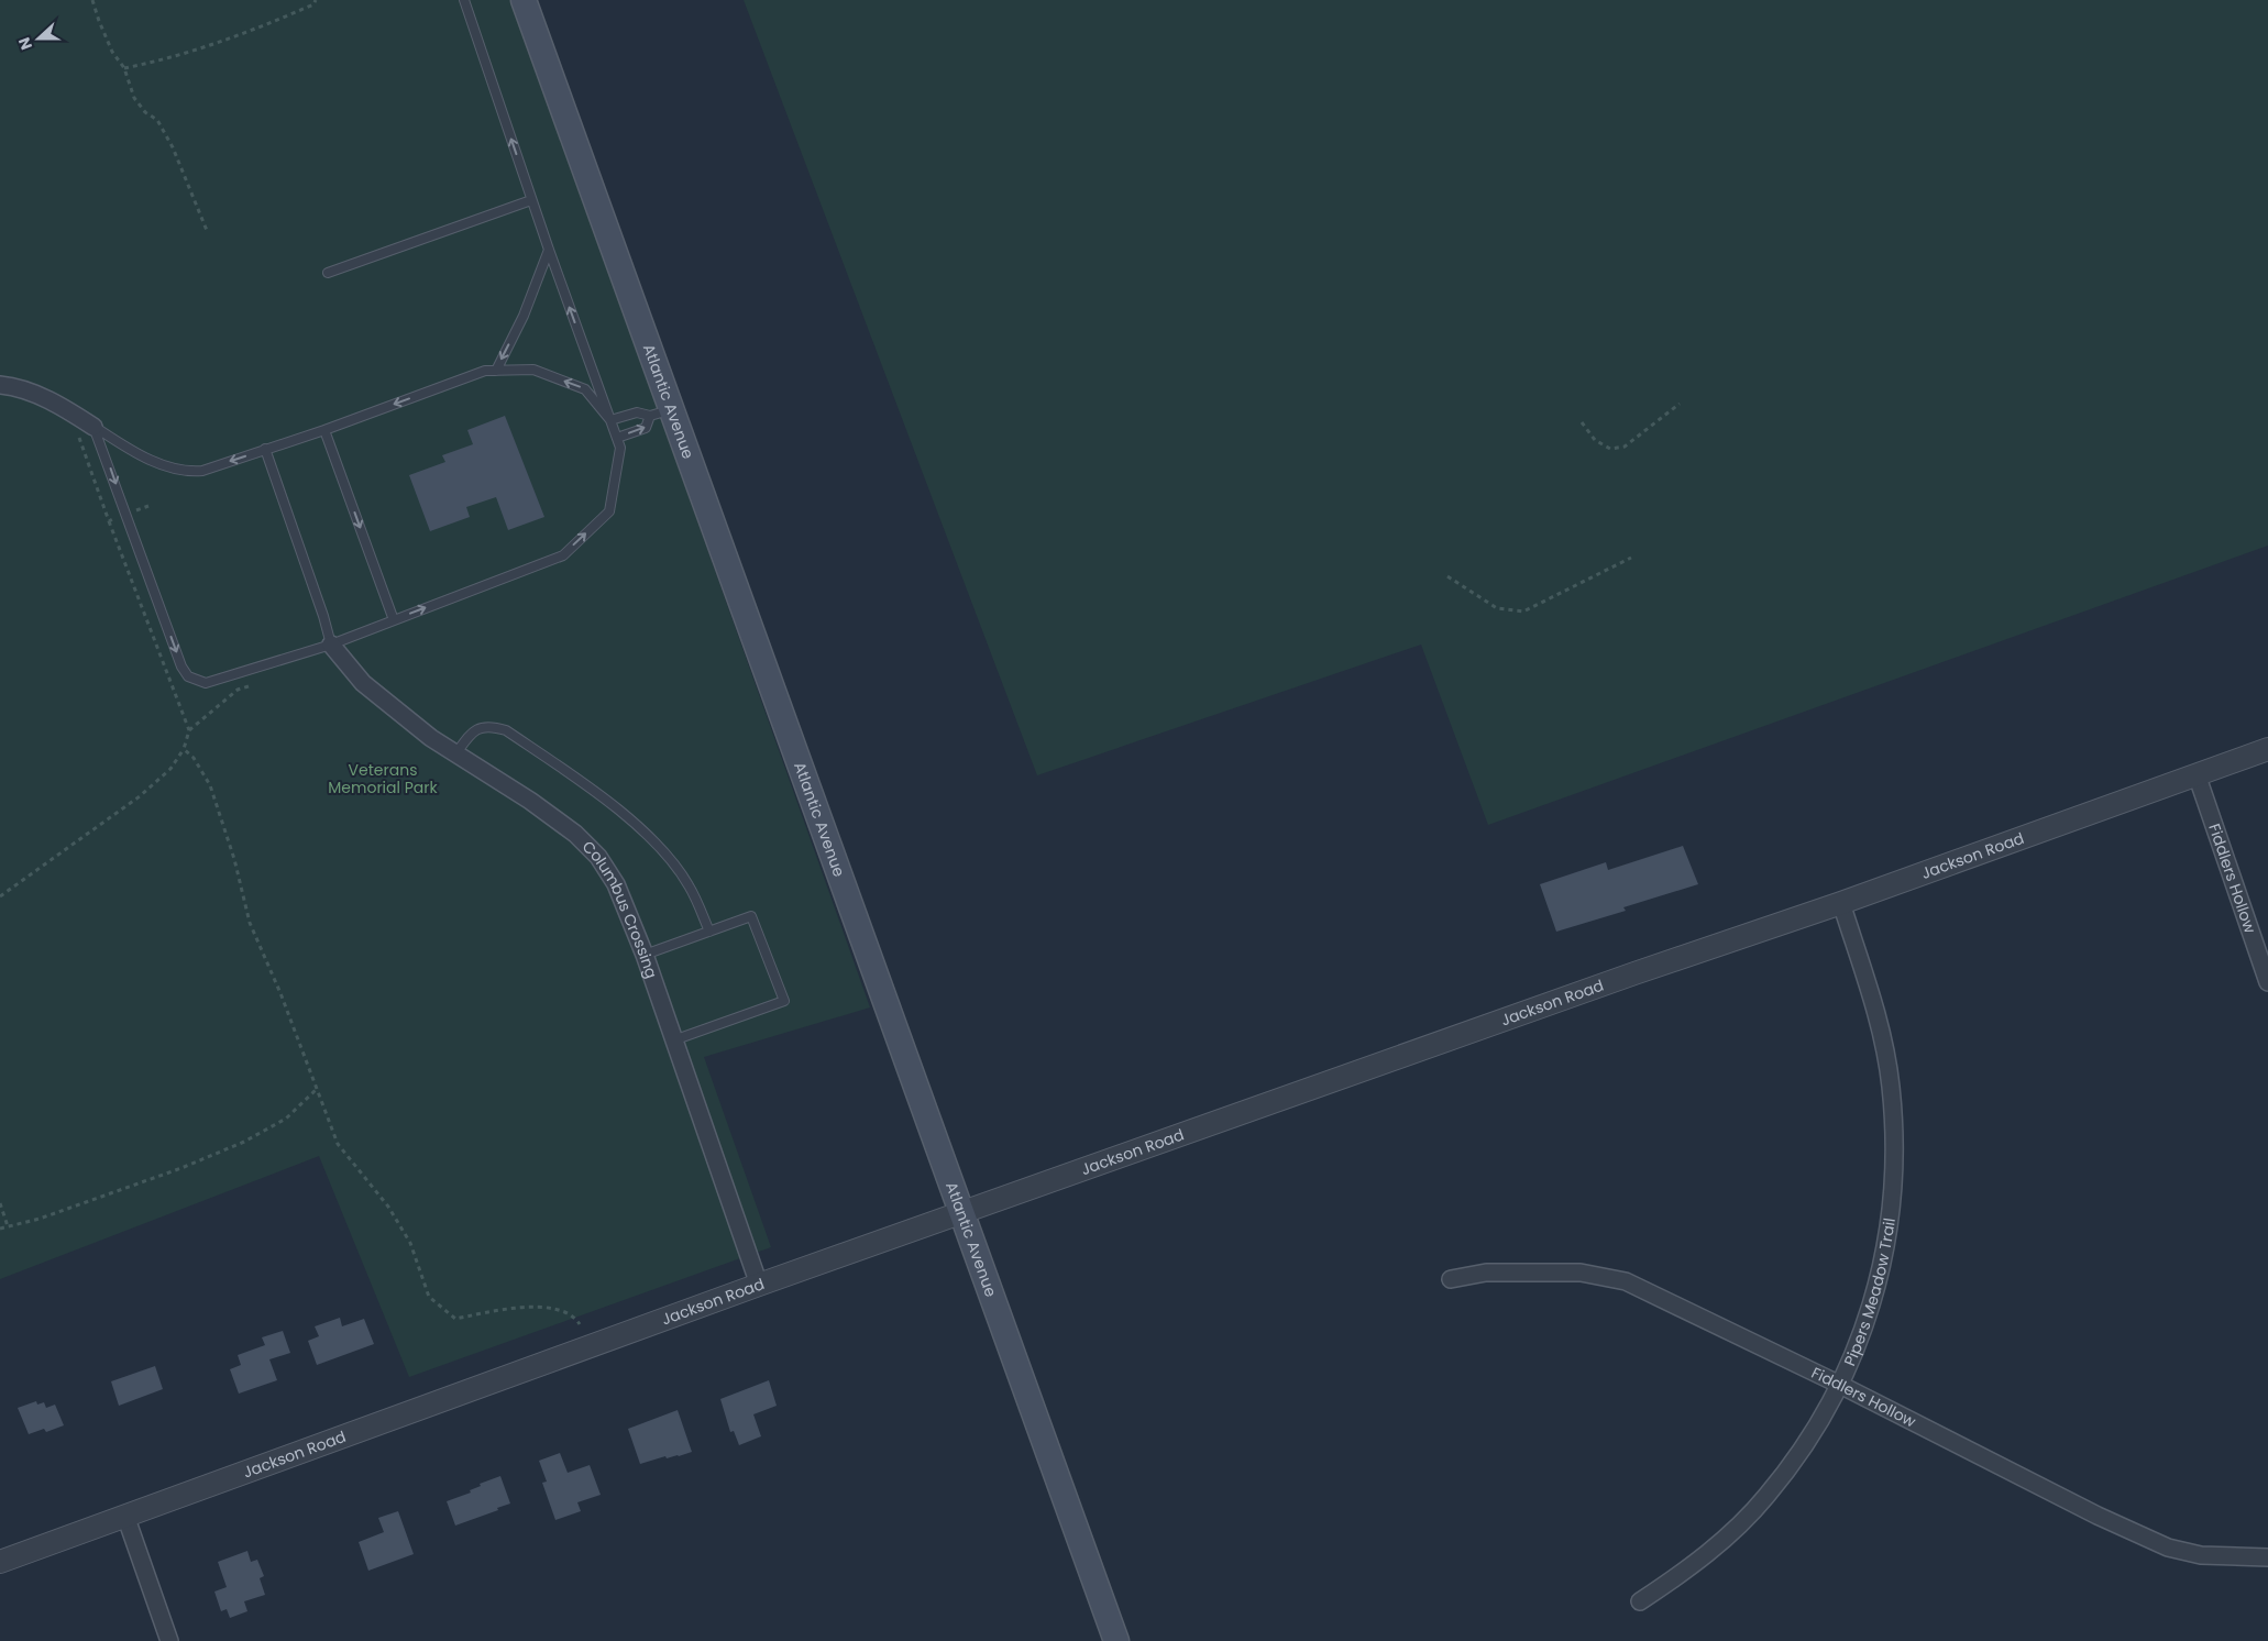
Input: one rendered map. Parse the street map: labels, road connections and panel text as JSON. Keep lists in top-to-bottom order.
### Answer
{
  "streets": {
    "main road": ["Atlantic Avenue"],
    "street": [
      "Jackson Road",
      "Fiddlers Hollow",
      "Columbus Crossing",
      "Pipers Meadow Trail"
    ]
  },
  "crossings": [
    ["Atlantic Avenue", "Jackson Road"],
    ["Jackson Road", "Fiddlers Hollow"],
    ["Jackson Road", "Columbus Crossing"],
    ["Jackson Road", "Pipers Meadow Trail"],
    ["Fiddlers Hollow", "Pipers Meadow Trail"]
  ],
  "parks": ["Veterans Memorial Park"],
  "north": "left"
}
